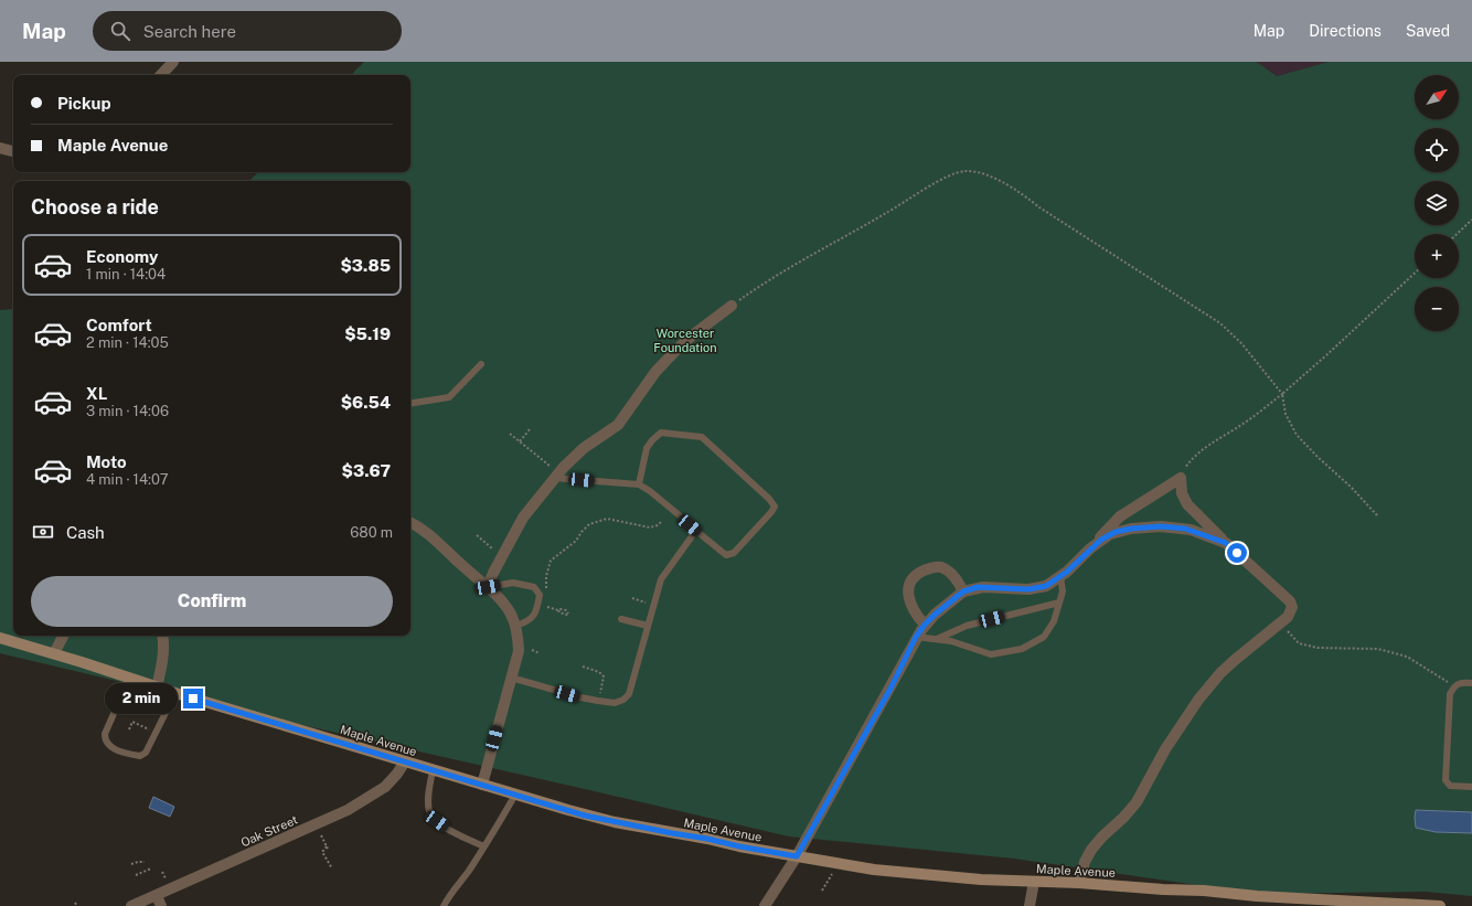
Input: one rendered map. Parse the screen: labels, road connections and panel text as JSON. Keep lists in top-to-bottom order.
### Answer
{
  "streets": {
    "main road": ["Maple Avenue"],
    "street": ["Oak Street"]
  },
  "crossings": [
    ["Maple Avenue", "Oak Street"]
  ],
  "parks": ["Worcester Foundation"],
  "north": "top right",
  "page": {
    "header": "Map",
    "search": "Search here",
    "nav": ["Map", "Directions", "Saved"],
    "map_buttons": ["+", "−"],
    "banner": ["Pickup", "Maple Avenue"],
    "heading": "Choose a ride",
    "list": [
      {
        "name": "Economy",
        "note": "1 min · 14:04",
        "value": "$3.85"
      },
      {
        "name": "Comfort",
        "note": "2 min · 14:05",
        "value": "$5.19"
      },
      {
        "name": "XL",
        "note": "3 min · 14:06",
        "value": "$6.54"
      },
      {
        "name": "Moto",
        "note": "4 min · 14:07",
        "value": "$3.67"
      }
    ],
    "pay": ["Cash", "680 m"],
    "buttons": "Confirm",
    "bubble": "2 min"
  }
}
